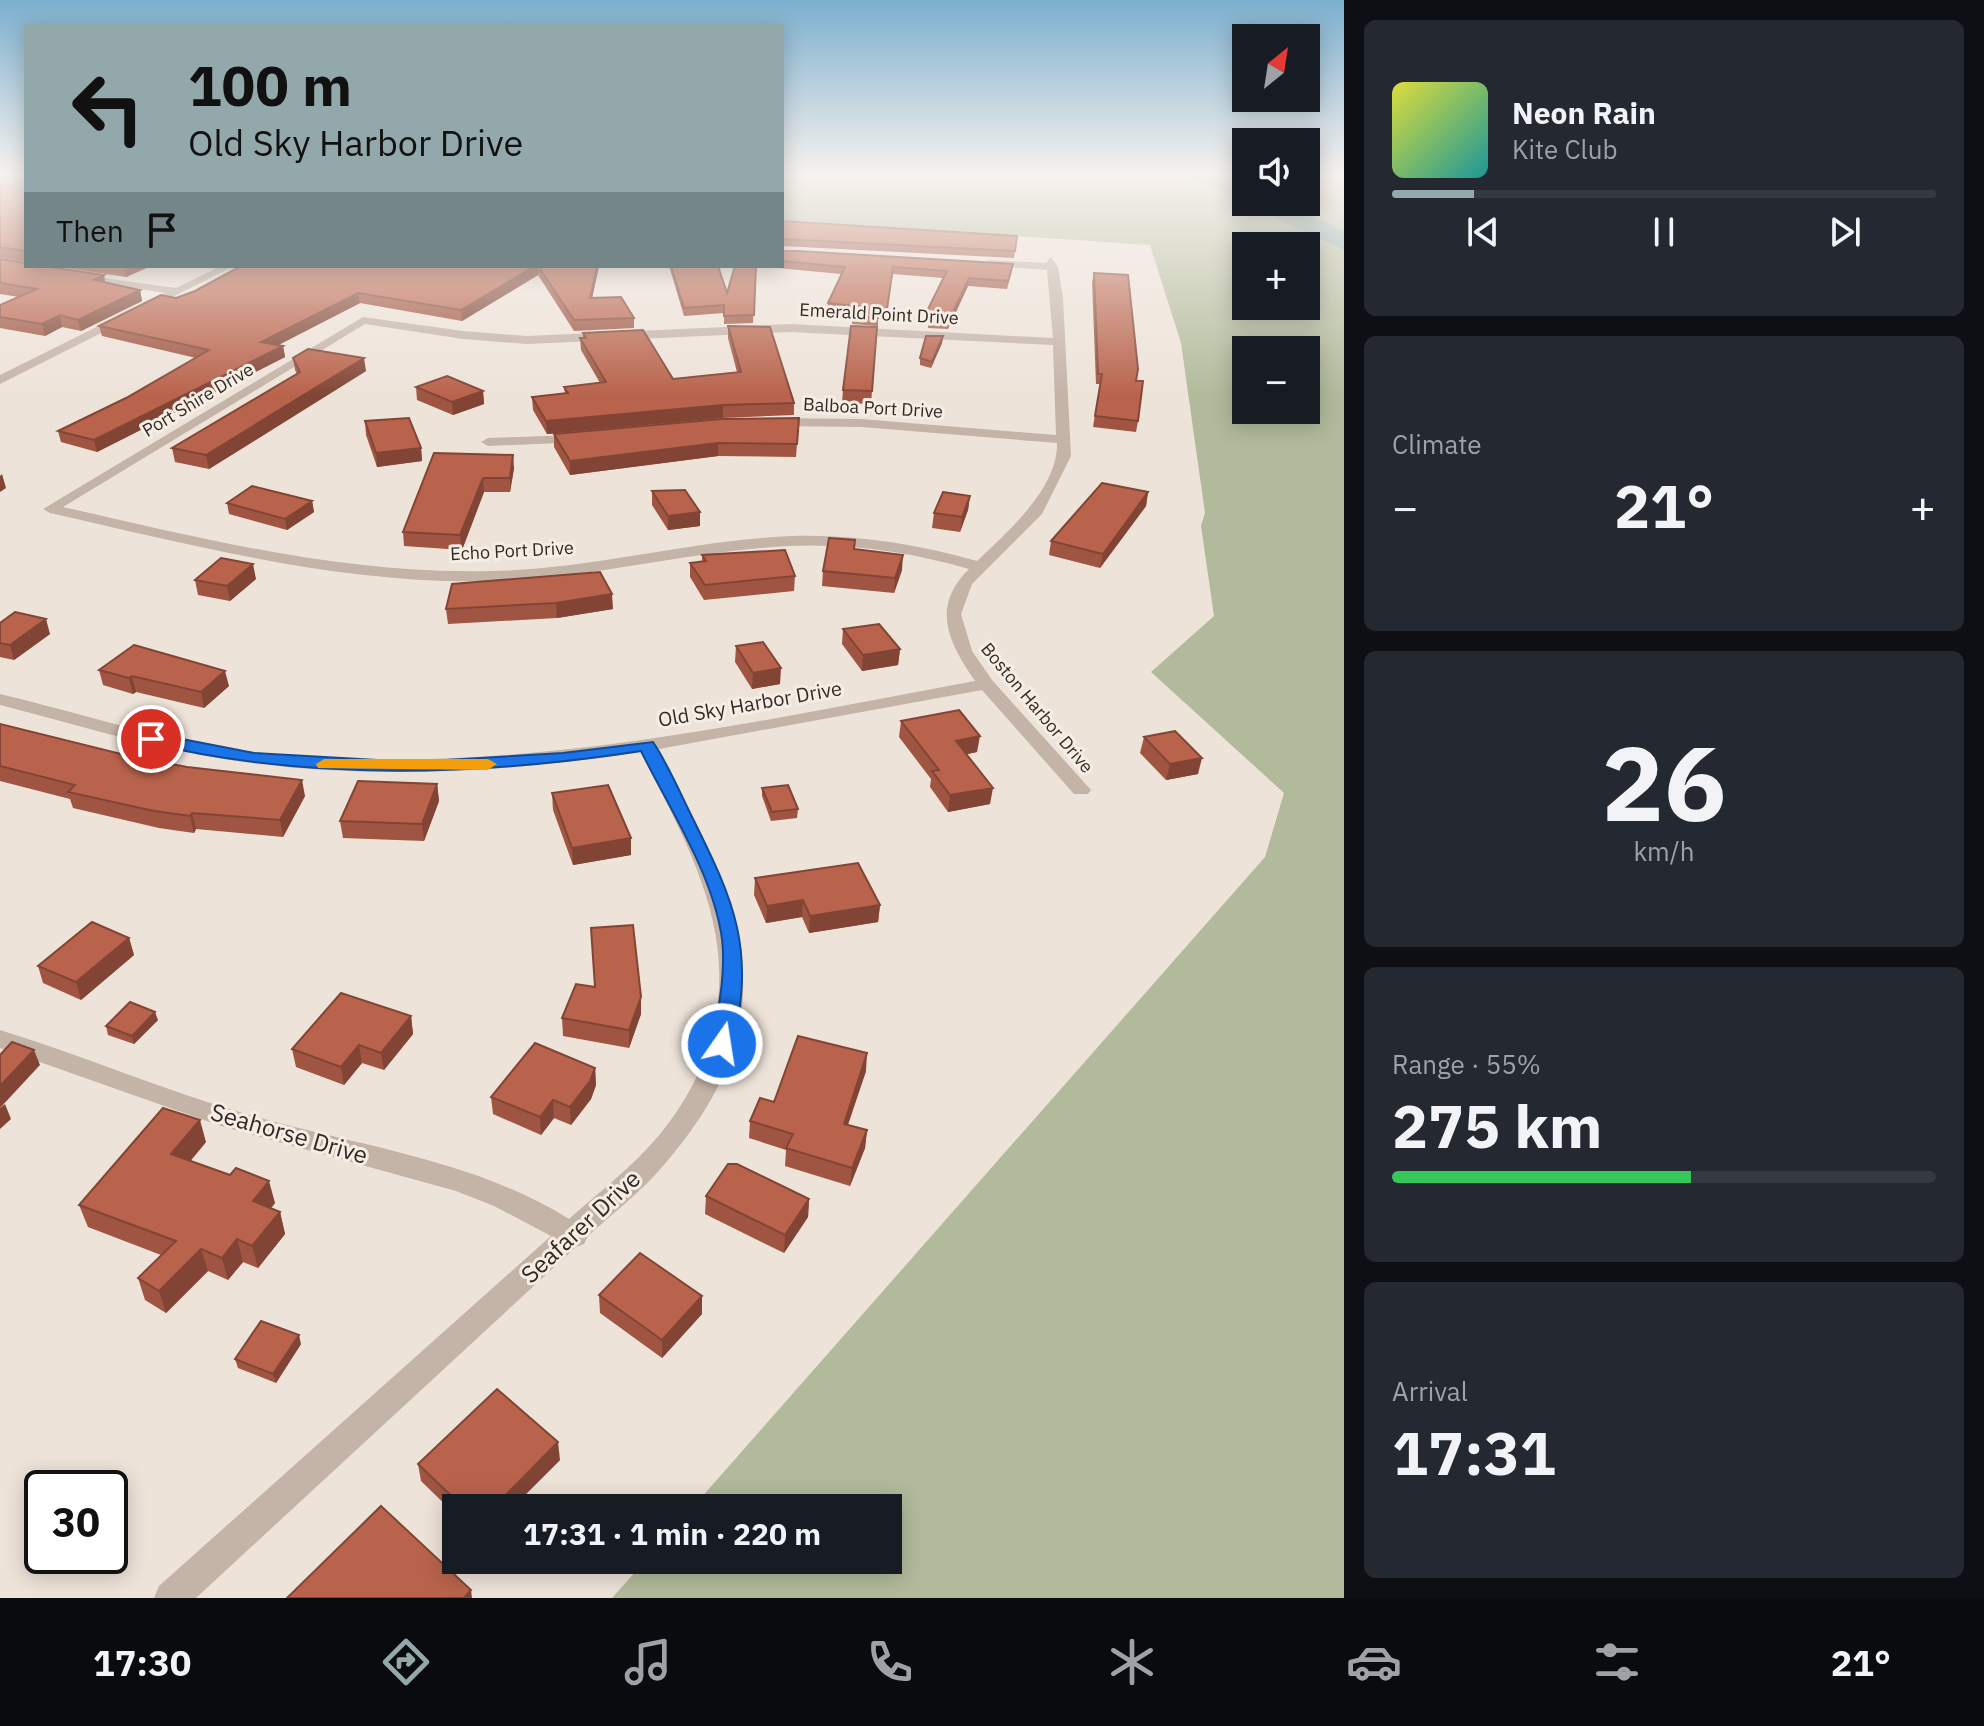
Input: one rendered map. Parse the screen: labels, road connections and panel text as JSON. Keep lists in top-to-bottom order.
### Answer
{
  "streets": {
    "street": [
      "Emerald Point Drive",
      "Port Shire Drive",
      "Balboa Port Drive",
      "Echo Port Drive",
      "Old Sky Harbor Drive",
      "Boston Harbor Drive",
      "Seahorse Drive",
      "Seafarer Drive"
    ]
  },
  "crossings": [
    ["Emerald Point Drive", "Port Shire Drive"],
    ["Emerald Point Drive", "Boston Harbor Drive"],
    ["Port Shire Drive", "Echo Port Drive"],
    ["Balboa Port Drive", "Boston Harbor Drive"],
    ["Echo Port Drive", "Boston Harbor Drive"],
    ["Old Sky Harbor Drive", "Boston Harbor Drive"],
    ["Old Sky Harbor Drive", "Seafarer Drive"],
    ["Seahorse Drive", "Seafarer Drive"]
  ],
  "north": "top right",
  "page": {
    "map_buttons": ["+", "−"],
    "turn": ["100 m", "Old Sky Harbor Drive"],
    "song": ["Neon Rain", "Kite Club"],
    "then": "Then",
    "tile": [
      "Climate",
      ["26", "km/h"],
      ["Range · 55%", "275 km"],
      ["Arrival", "17:31"]
    ],
    "heat": ["−", "21°", "+"],
    "limit": "30",
    "trip": "17:31 · 1 min · 220 m",
    "tabs": ["17:30", "21°"]
  }
}
